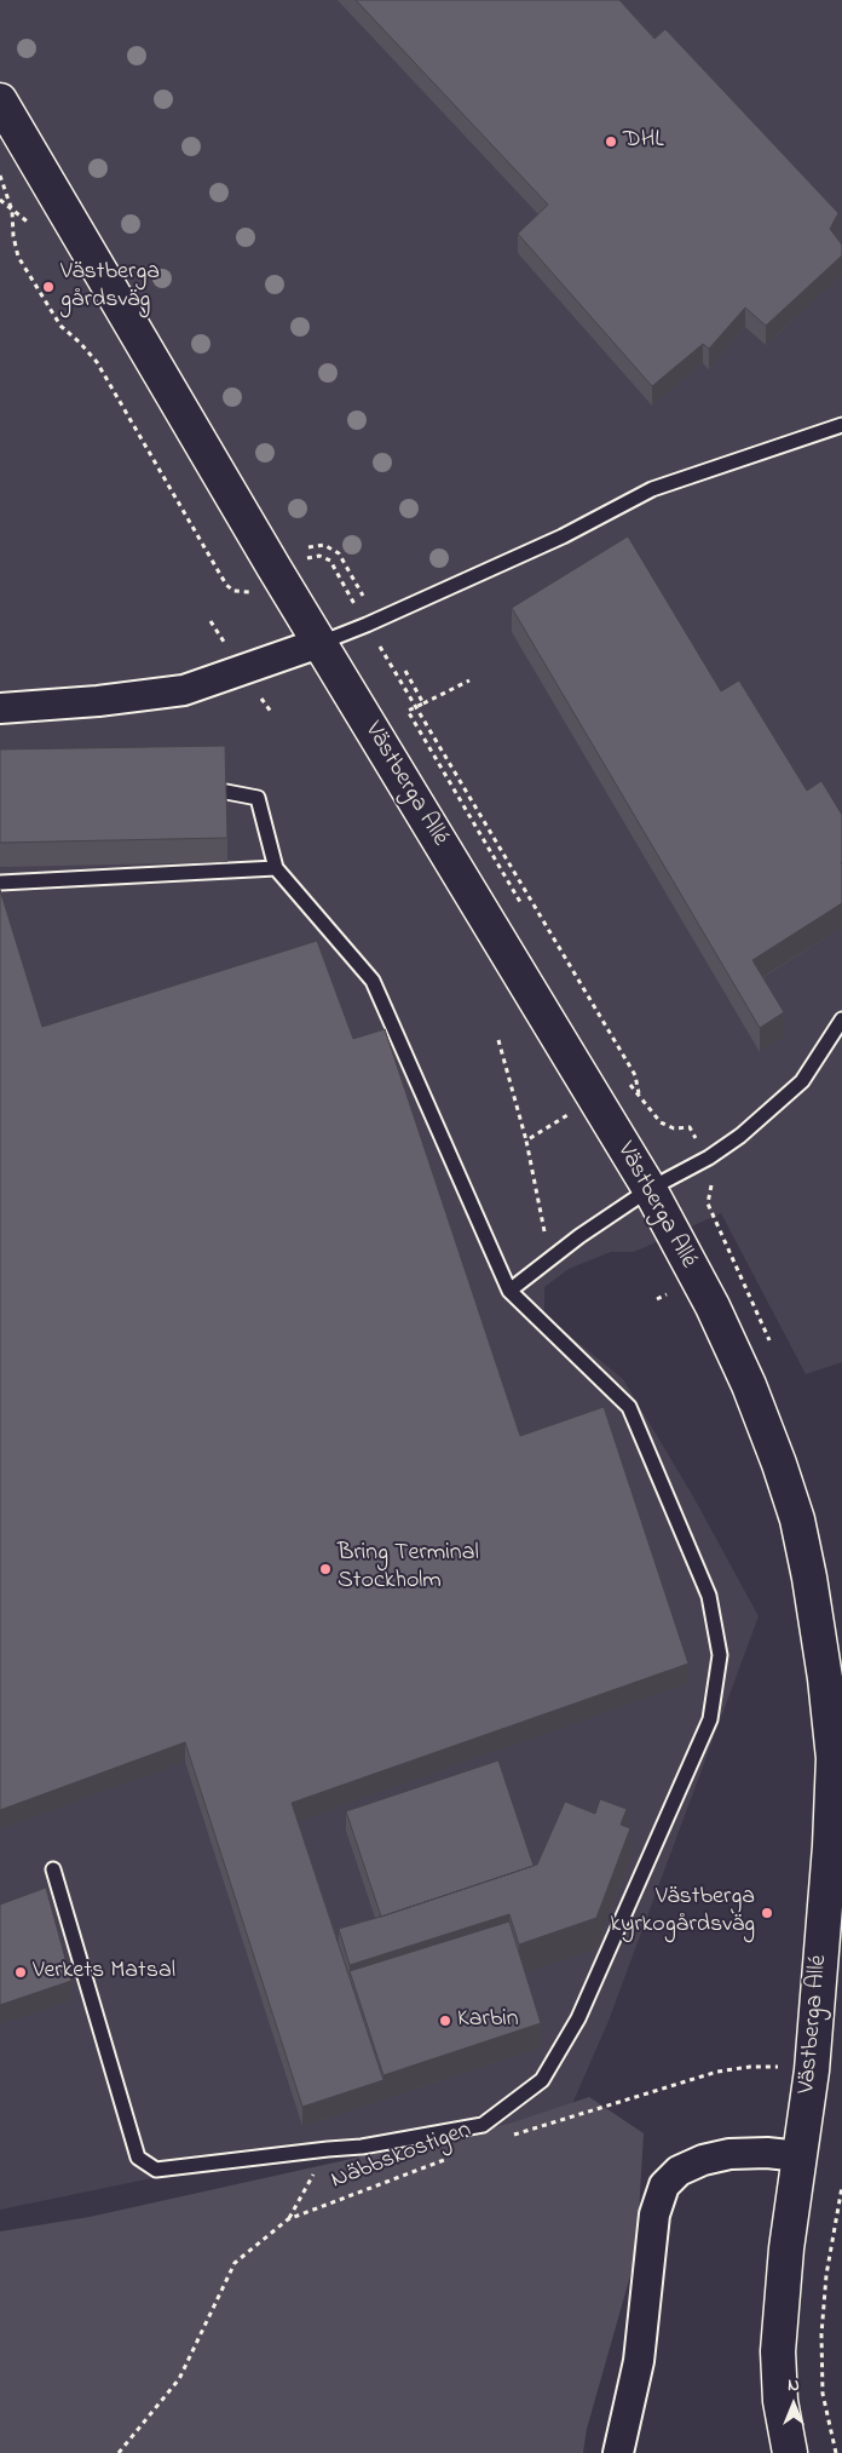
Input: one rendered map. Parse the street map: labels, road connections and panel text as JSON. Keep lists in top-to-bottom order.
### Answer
{
  "streets": {
    "street": ["Västberga Allé"],
    "path": ["Näbbskostigen"]
  },
  "places": [
    "DHL",
    "Västberga gårdsväg",
    "Bring Terminal Stockholm",
    "Västberga kyrkogårdsväg",
    "Verkets Matsal",
    "Karbin"
  ],
  "north": "top"
}
